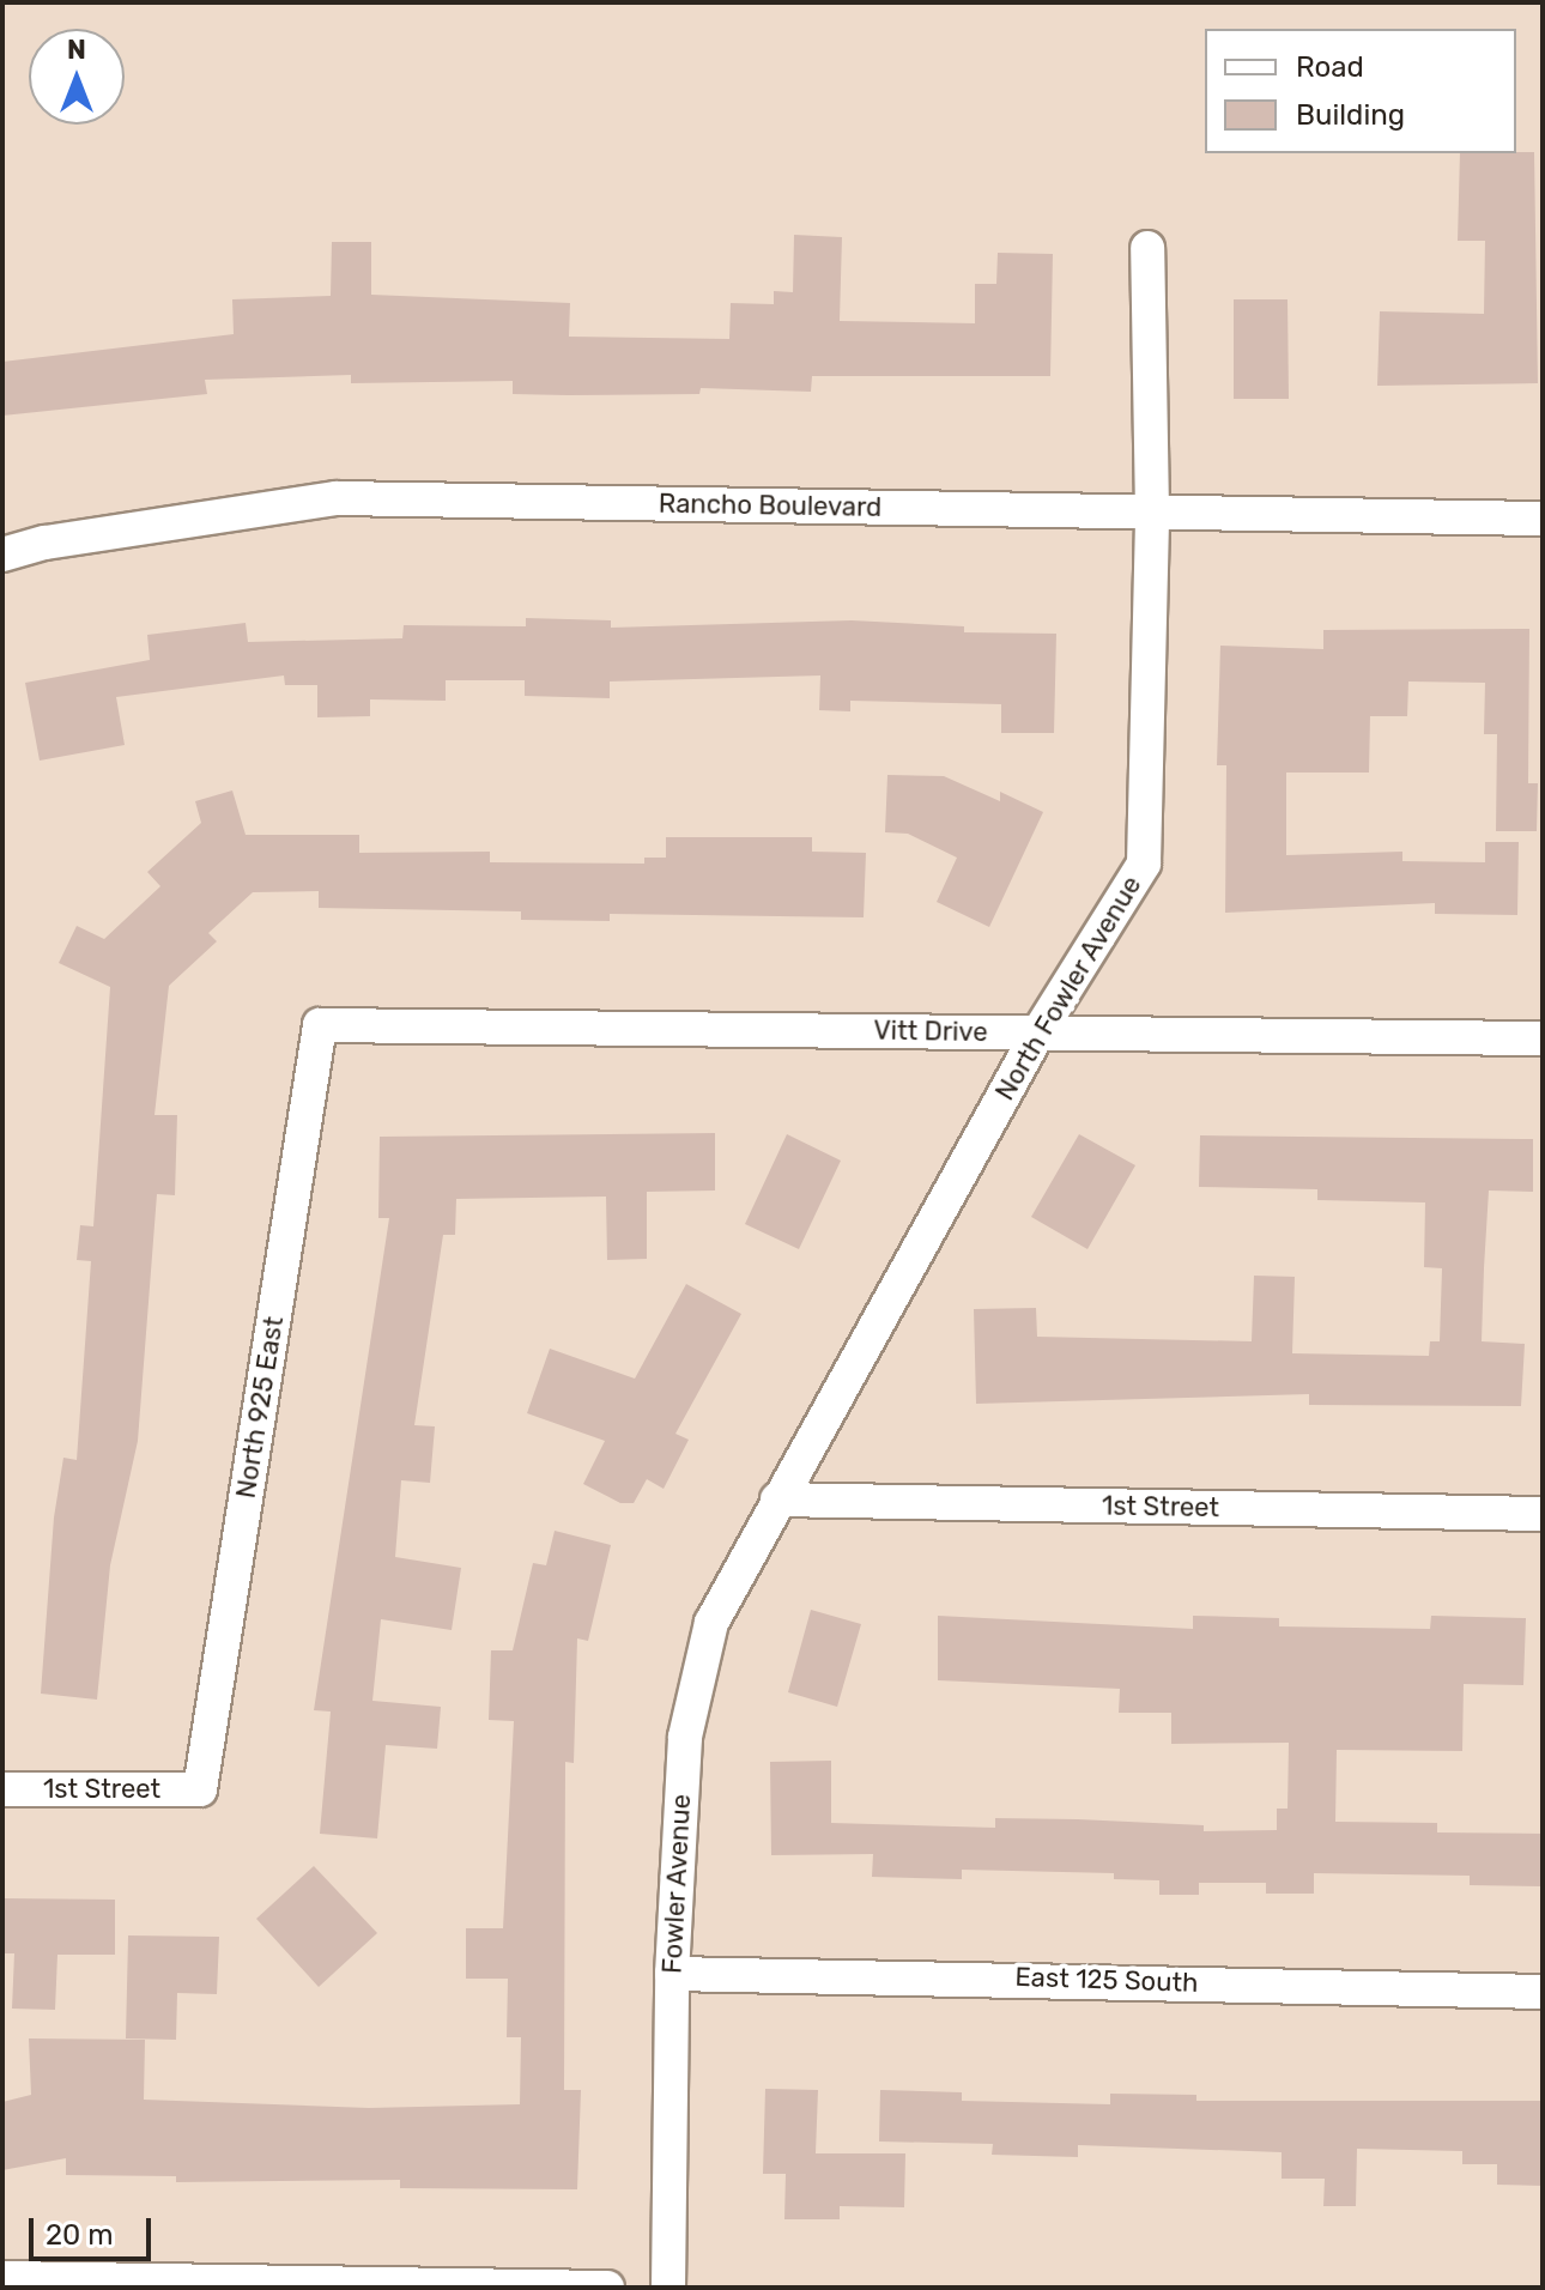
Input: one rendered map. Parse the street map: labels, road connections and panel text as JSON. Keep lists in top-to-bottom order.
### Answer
{
  "streets": {
    "street": [
      "Rancho Boulevard",
      "North Fowler Avenue",
      "Vitt Drive",
      "North 925 East",
      "1st Street",
      "Fowler Avenue",
      "East 125 South"
    ]
  },
  "crossings": [
    ["Rancho Boulevard", "North Fowler Avenue"],
    ["North Fowler Avenue", "Vitt Drive"],
    ["North Fowler Avenue", "1st Street"],
    ["North Fowler Avenue", "Fowler Avenue"],
    ["Vitt Drive", "North 925 East"],
    ["North 925 East", "1st Street"],
    ["1st Street", "Fowler Avenue"],
    ["Fowler Avenue", "East 125 South"]
  ],
  "legend": ["Road", "Building"],
  "scale_bar": "20 m",
  "north": "top"
}
